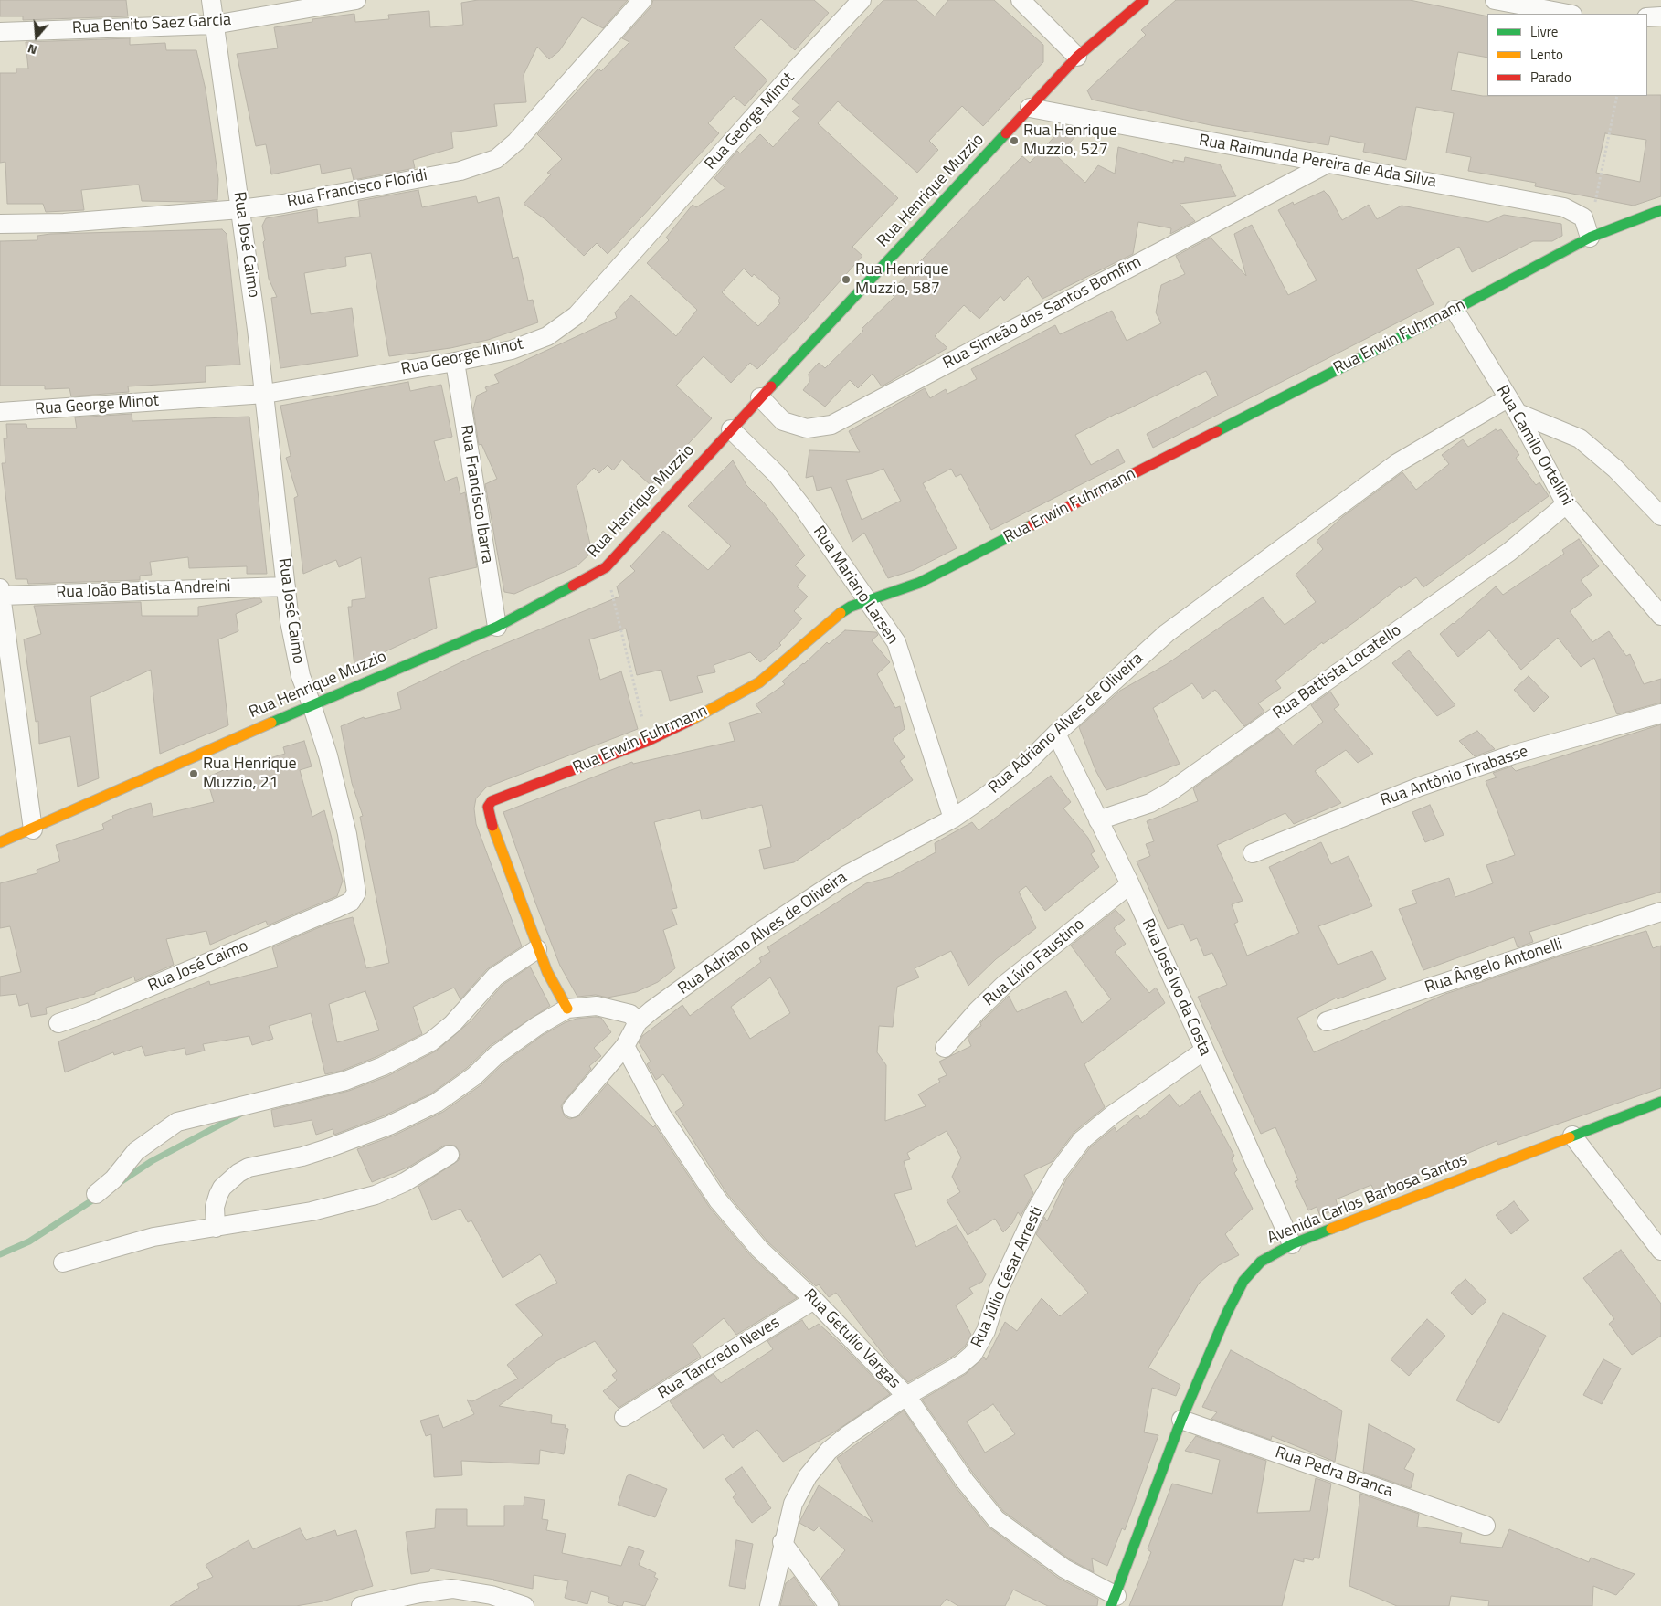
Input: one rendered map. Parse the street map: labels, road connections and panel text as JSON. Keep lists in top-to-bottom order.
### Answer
{
  "streets": {
    "street": [
      "Rua Benito Saez Garcia",
      "Rua George Minot",
      "Rua Raimunda Pereira de Ada Silva",
      "Rua Francisco Floridi",
      "Rua Henrique Muzzio",
      "Rua José Caimo",
      "Rua Simeão dos Santos Bomfim",
      "Rua Erwin Fuhrmann",
      "Rua Camilo Ortellini",
      "Rua Francisco Ibarra",
      "Rua Mariano Larsen",
      "Rua João Batista Andreini",
      "Rua Battista Locatello",
      "Rua Adriano Alves de Oliveira",
      "Rua Antônio Tirabasse",
      "Rua Lívio Faustino",
      "Rua Ângelo Antonelli",
      "Rua José Ivo da Costa",
      "Avenida Carlos Barbosa Santos",
      "Rua Júlio César Arresti",
      "Rua Getulio Vargas",
      "Rua Tancredo Neves",
      "Rua Pedra Branca"
    ]
  },
  "crossings": [
    ["Rua Benito Saez Garcia", "Rua José Caimo"],
    ["Rua George Minot", "Rua José Caimo"],
    ["Rua George Minot", "Rua Francisco Ibarra"],
    ["Rua Raimunda Pereira de Ada Silva", "Rua Henrique Muzzio"],
    ["Rua Raimunda Pereira de Ada Silva", "Rua Simeão dos Santos Bomfim"],
    ["Rua Francisco Floridi", "Rua José Caimo"],
    ["Rua Henrique Muzzio", "Rua José Caimo"],
    ["Rua Henrique Muzzio", "Rua Simeão dos Santos Bomfim"],
    ["Rua Henrique Muzzio", "Rua Francisco Ibarra"],
    ["Rua Henrique Muzzio", "Rua Mariano Larsen"],
    ["Rua José Caimo", "Rua João Batista Andreini"],
    ["Rua Erwin Fuhrmann", "Rua Camilo Ortellini"],
    ["Rua Erwin Fuhrmann", "Rua Mariano Larsen"],
    ["Rua Camilo Ortellini", "Rua Battista Locatello"],
    ["Rua Camilo Ortellini", "Rua Adriano Alves de Oliveira"],
    ["Rua Mariano Larsen", "Rua Adriano Alves de Oliveira"],
    ["Rua Battista Locatello", "Rua José Ivo da Costa"],
    ["Rua Adriano Alves de Oliveira", "Rua José Ivo da Costa"],
    ["Rua Adriano Alves de Oliveira", "Rua Getulio Vargas"],
    ["Rua Lívio Faustino", "Rua José Ivo da Costa"],
    ["Rua José Ivo da Costa", "Avenida Carlos Barbosa Santos"],
    ["Rua José Ivo da Costa", "Rua Júlio César Arresti"],
    ["Avenida Carlos Barbosa Santos", "Rua Getulio Vargas"],
    ["Avenida Carlos Barbosa Santos", "Rua Pedra Branca"],
    ["Rua Júlio César Arresti", "Rua Getulio Vargas"],
    ["Rua Getulio Vargas", "Rua Tancredo Neves"]
  ],
  "places": ["Rua Henrique Muzzio, 527", "Rua Henrique Muzzio, 587", "Rua Henrique Muzzio, 21"],
  "legend": ["Livre", "Lento", "Parado"],
  "north": "bottom"
}
